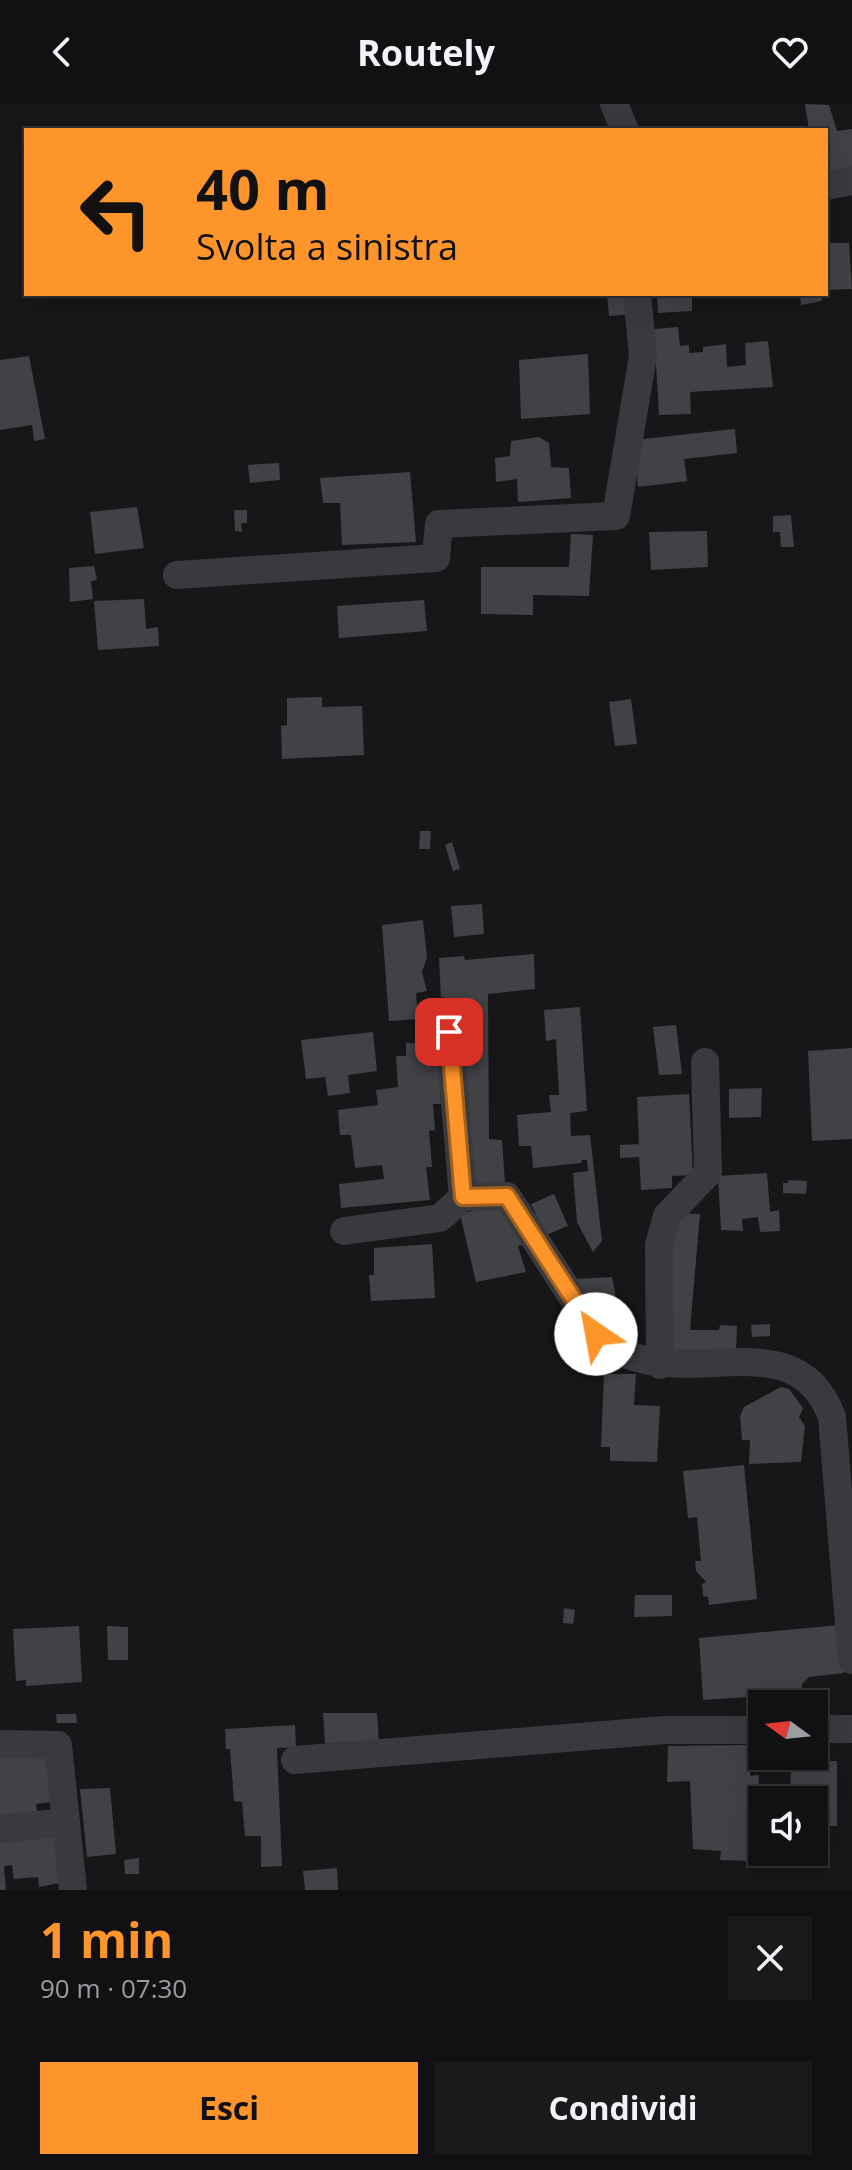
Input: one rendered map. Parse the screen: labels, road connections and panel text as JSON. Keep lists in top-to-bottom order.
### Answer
{
  "north": "left",
  "page": {
    "header": "Routely",
    "turn": ["40 m", "Svolta a sinistra"],
    "heading": ["1 min", "90 m · 07:30"],
    "buttons": ["Esci", "Condividi"]
  }
}
